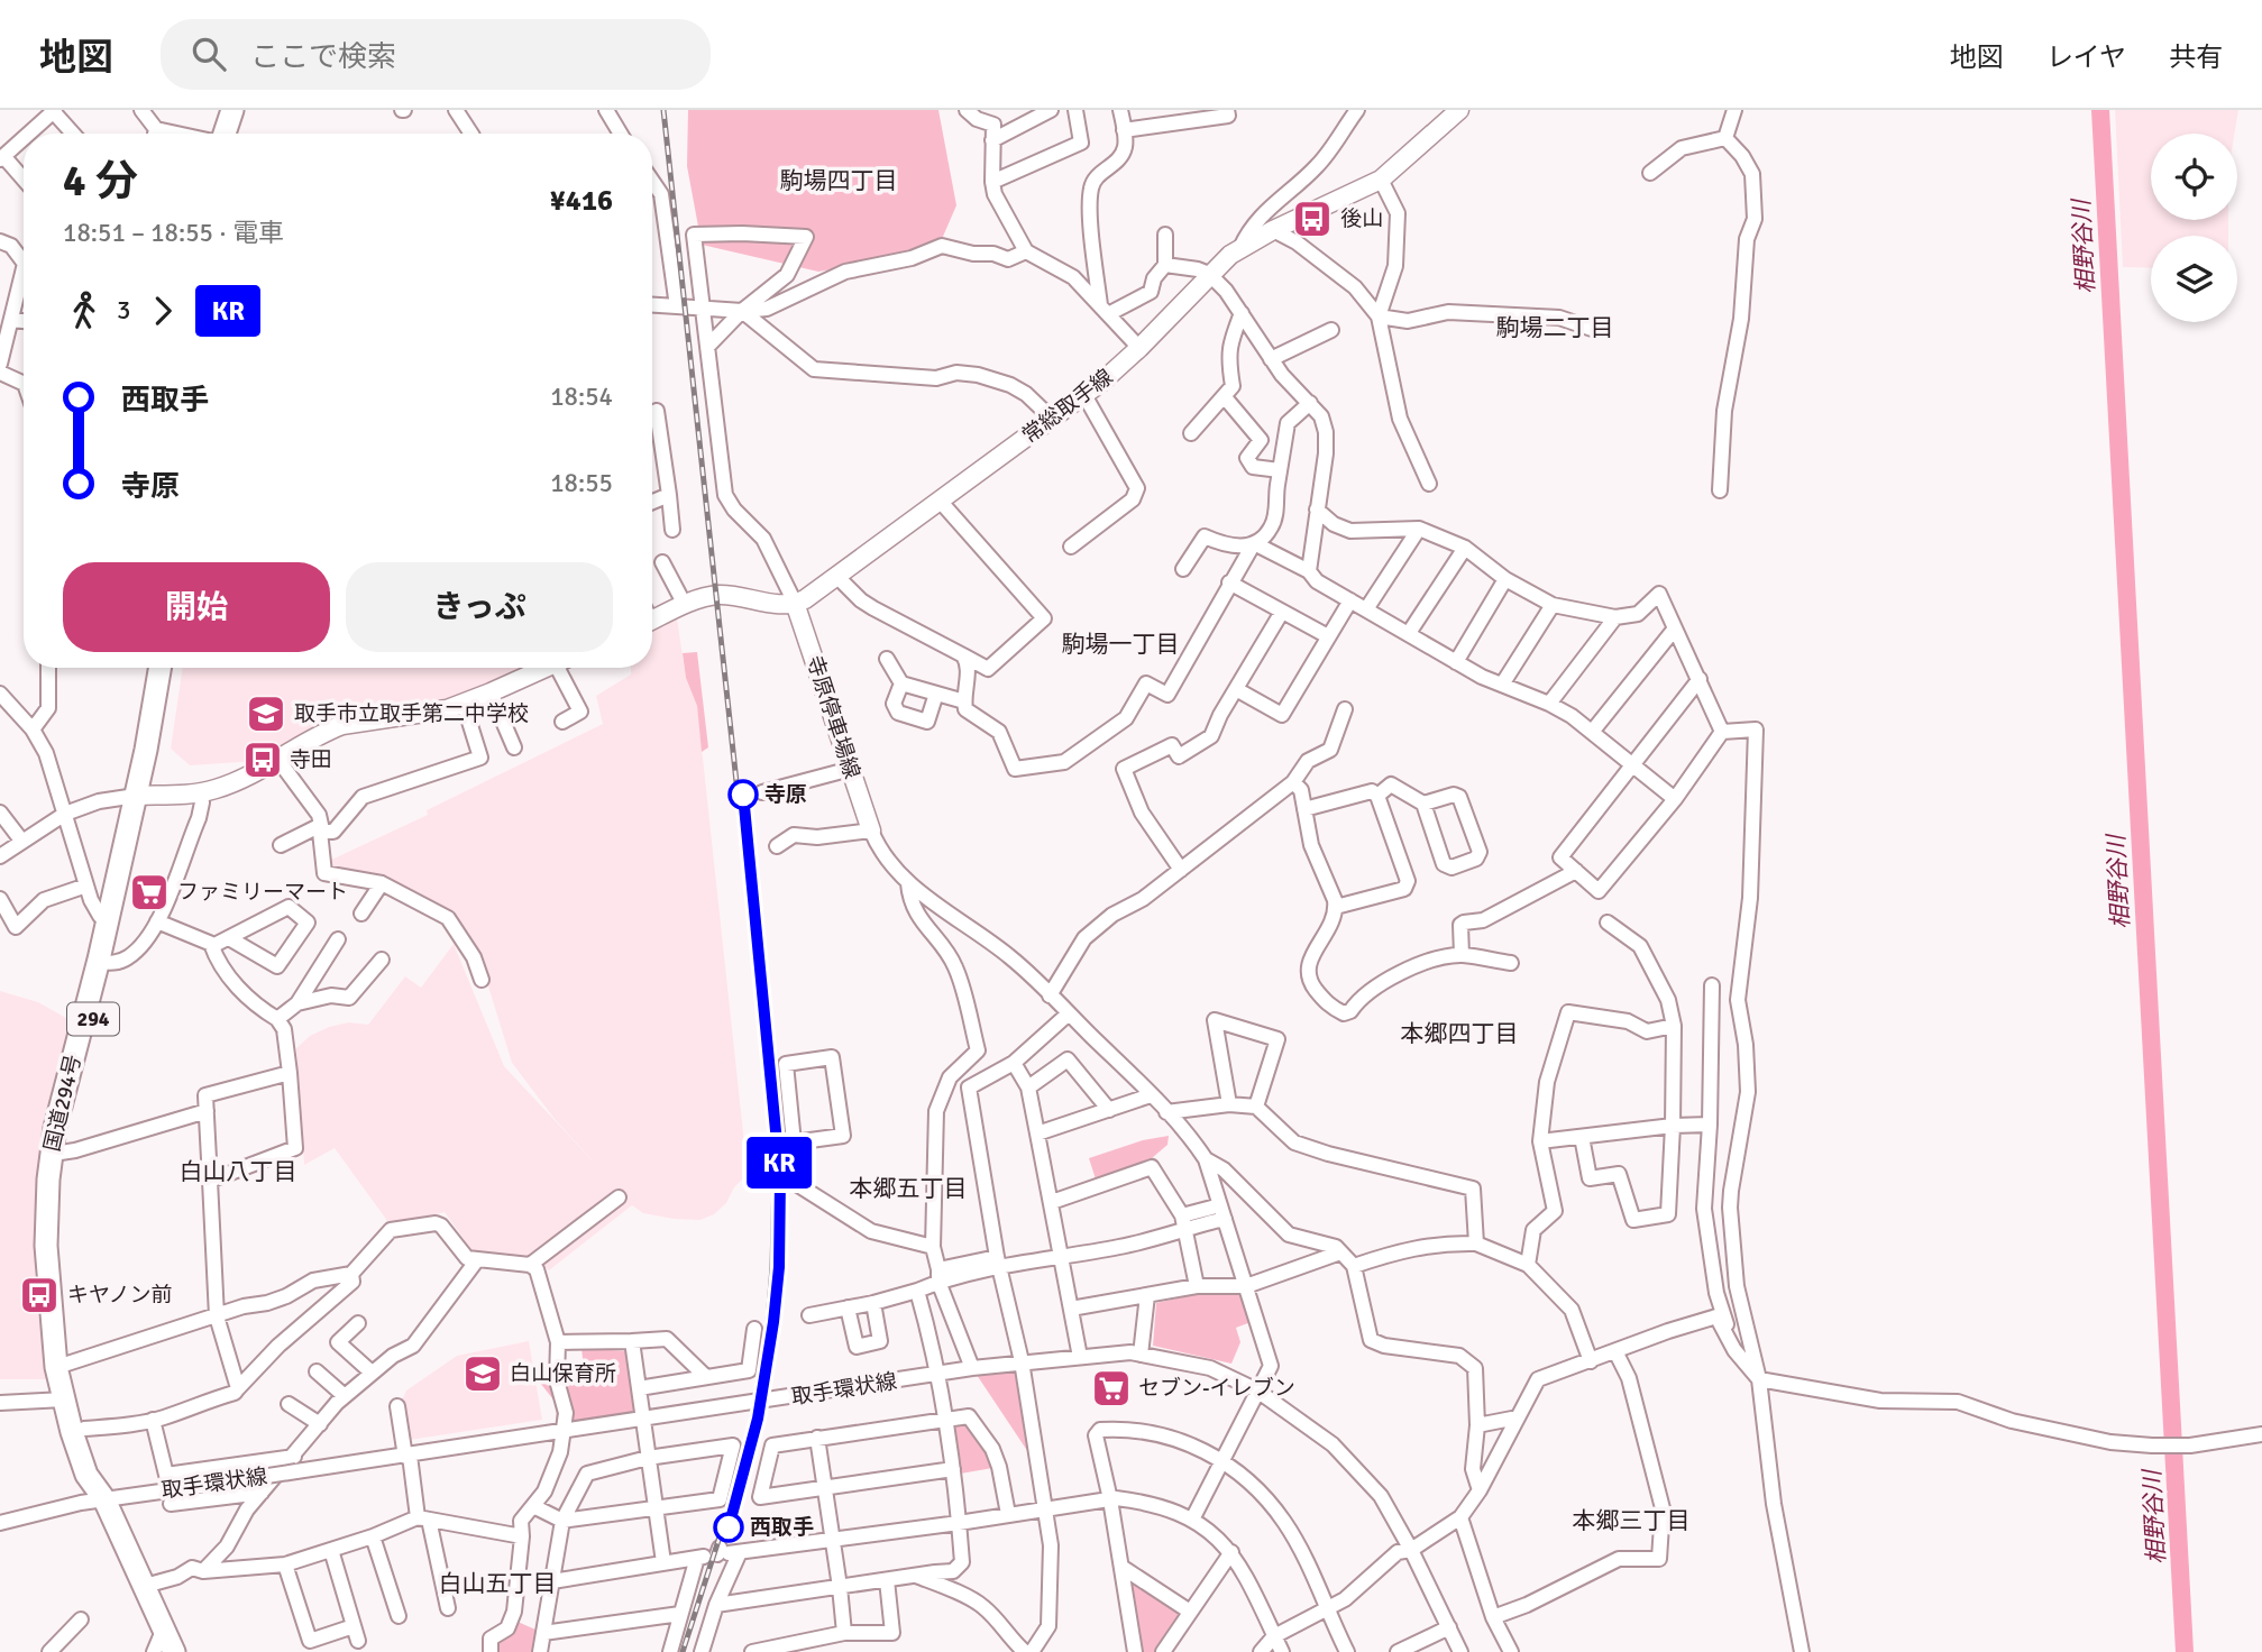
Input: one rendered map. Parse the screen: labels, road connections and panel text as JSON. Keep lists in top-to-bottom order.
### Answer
{
  "streets": {
    "highway": ["294", "国道294号"],
    "main road": ["常総取手線", "寺原停車場線"],
    "street": ["取手環状線"]
  },
  "crossings": [
    ["常総取手線", "寺原停車場線"],
    ["国道294号", "取手環状線"]
  ],
  "districts": [
    "駒場四丁目",
    "駒場二丁目",
    "駒場一丁目",
    "本郷四丁目",
    "白山八丁目",
    "本郷五丁目",
    "本郷三丁目",
    "白山五丁目"
  ],
  "water": ["相野谷川"],
  "places": {
    "bus stop": ["後山", "寺田", "キヤノン前"],
    "school or university": ["取手市立取手第二中学校", "白山保育所"],
    "other": ["寺原", "西取手"],
    "supermarket": ["ファミリーマート", "セブン-イレブン"]
  },
  "page": {
    "header": "地図",
    "search": "ここで検索",
    "nav": ["地図", "レイヤ", "共有"],
    "on_map": "KR",
    "heading": ["4 分", "18:51 – 18:55 · 電車", "¥416"],
    "legs": ["3", "KR"],
    "list": [
      {
        "name": "西取手",
        "value": "18:54"
      },
      {
        "name": "寺原",
        "value": "18:55"
      }
    ],
    "buttons": ["開始", "きっぷ"]
  }
}
